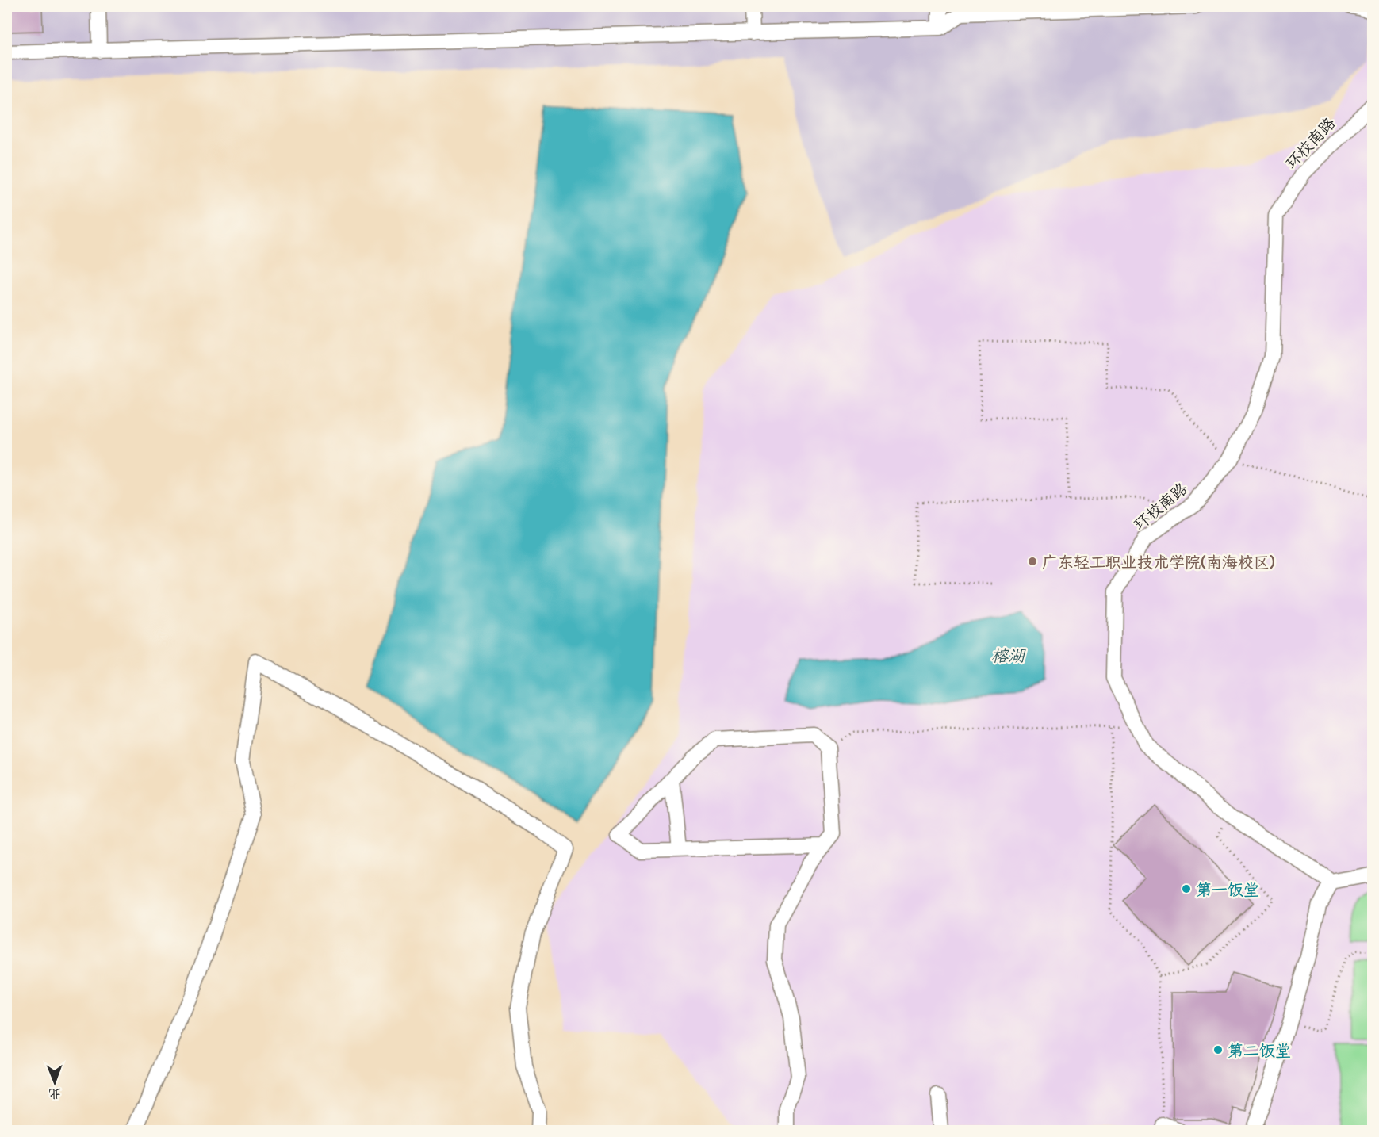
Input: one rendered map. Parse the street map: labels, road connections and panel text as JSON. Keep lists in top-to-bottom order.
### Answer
{
  "streets": {
    "street": ["环校南路"]
  },
  "water": ["榕湖"],
  "places": ["广东轻工职业技术学院(南海校区)", "第一饭堂", "第二饭堂"],
  "north": "bottom"
}
